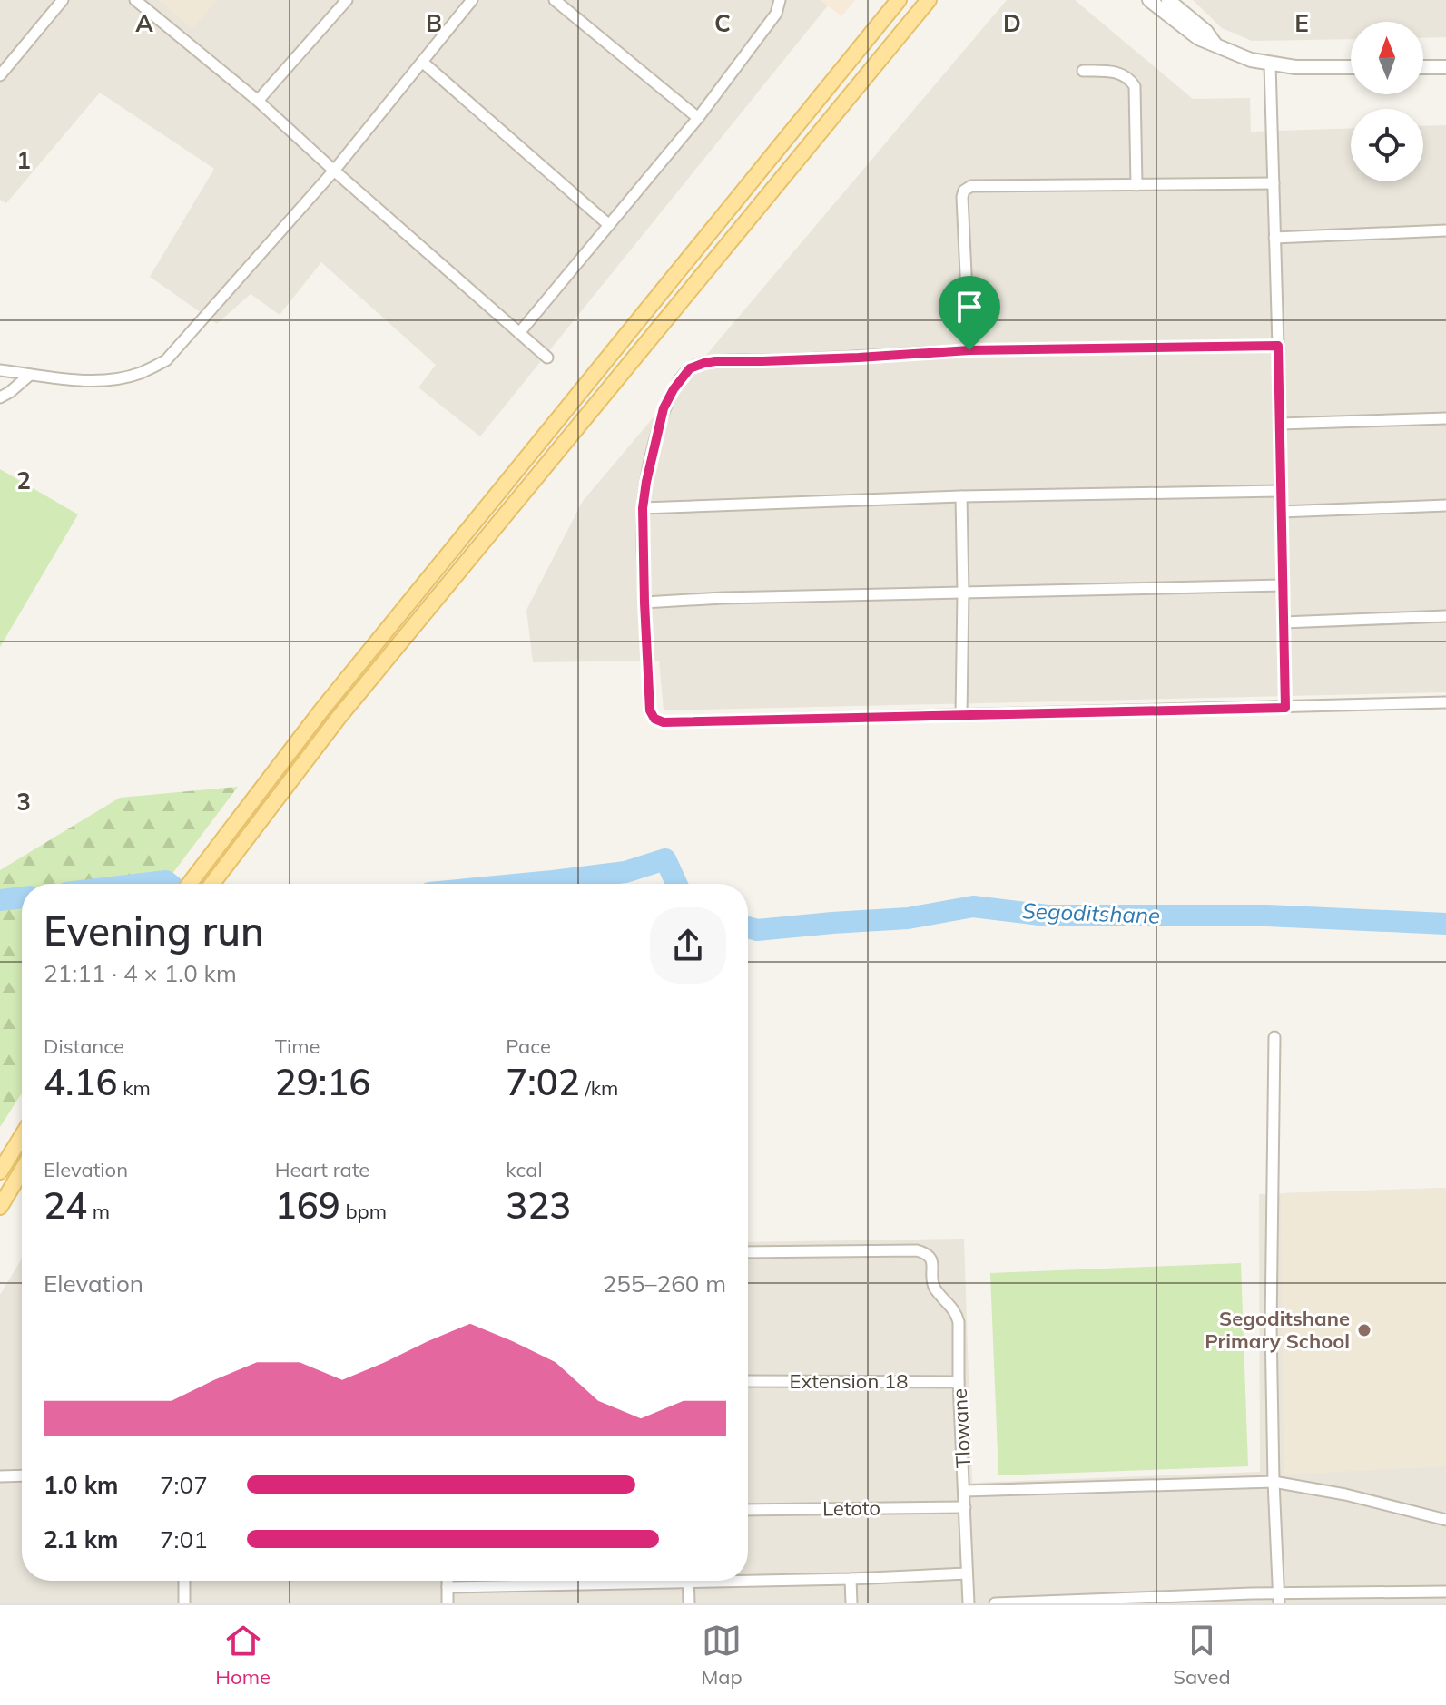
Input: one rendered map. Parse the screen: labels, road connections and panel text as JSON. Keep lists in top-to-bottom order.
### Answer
{
  "streets": {
    "street": ["Extension 18", "Tlowane", "Letoto"]
  },
  "crossings": [
    ["Extension 18", "Tlowane"],
    ["Tlowane", "Letoto"]
  ],
  "water": ["Segoditshane"],
  "places": ["Segoditshane Primary School"],
  "north": "top",
  "page": {
    "heading": ["Evening run", "21:11 · 4 × 1.0 km"],
    "stats": [
      ["Distance", "4.16 km"],
      ["Time", "29:16"],
      ["Pace", "7:02 /km"],
      ["Elevation", "24 m"],
      ["Heart rate", "169 bpm"],
      ["kcal", "323"]
    ],
    "chart": ["Elevation", "255–260 m"],
    "list": [
      {
        "name": "1.0 km",
        "note": "7:07"
      },
      {
        "name": "2.1 km",
        "note": "7:01"
      }
    ],
    "tabs": ["Home", "Map", "Saved"]
  },
  "grid": {
    "columns": [
      "A",
      "B",
      "C",
      "D",
      "E"
    ],
    "rows": ["1", "2", "3"]
  }
}
